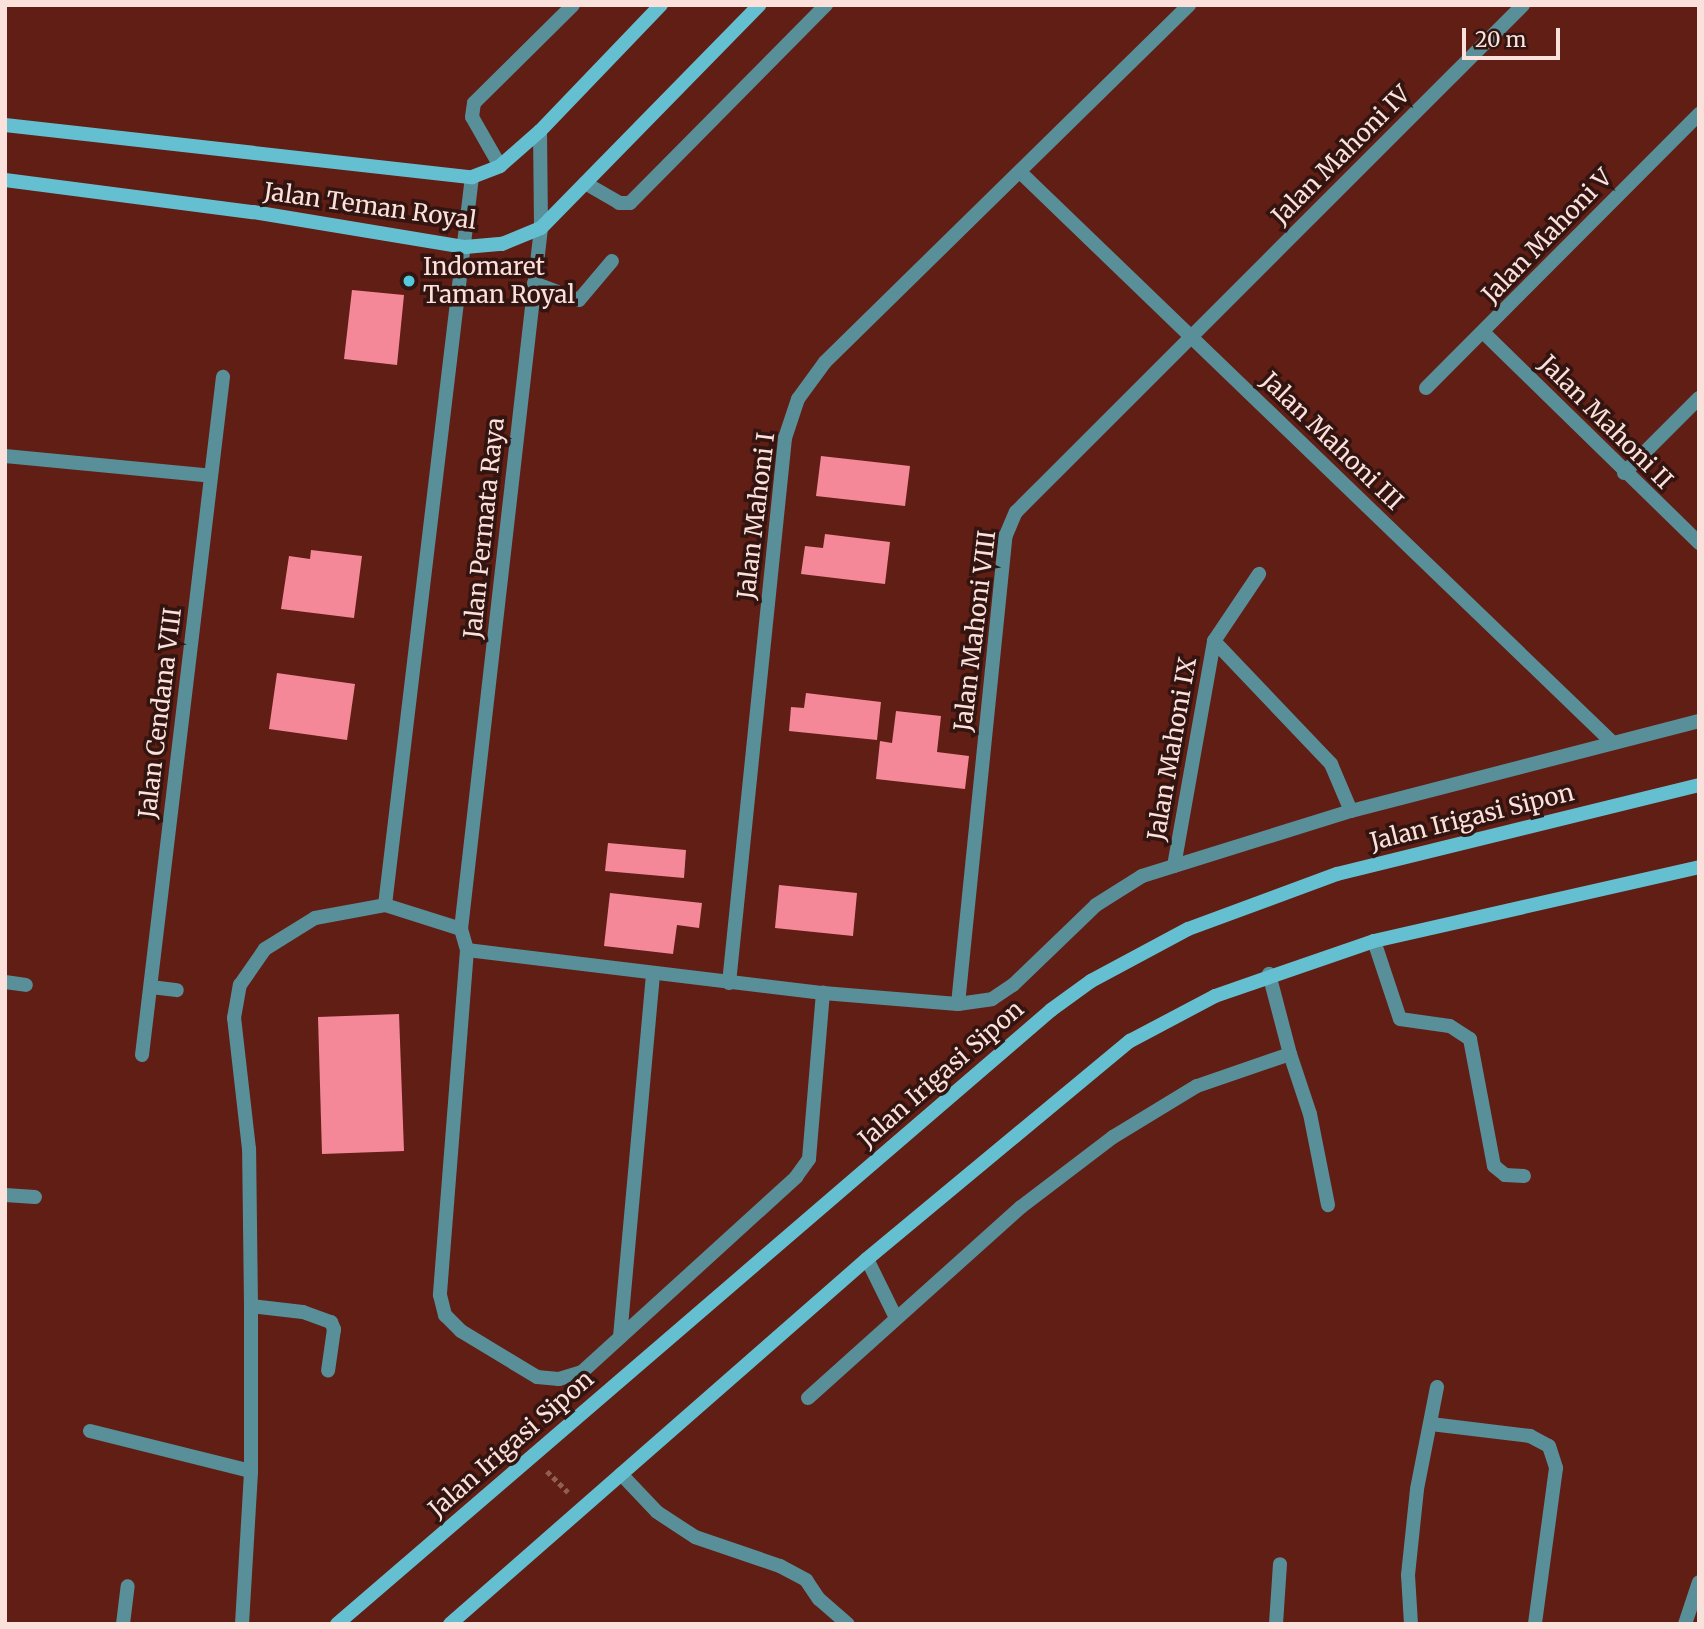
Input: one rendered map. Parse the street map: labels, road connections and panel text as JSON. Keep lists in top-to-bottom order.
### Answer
{
  "streets": {
    "street": [
      "Jalan Mahoni IV",
      "Jalan Teman Royal",
      "Jalan Mahoni V",
      "Jalan Mahoni II",
      "Jalan Mahoni III",
      "Jalan Mahoni I",
      "Jalan Permata Raya",
      "Jalan Mahoni VIII",
      "Jalan Cendana VIII",
      "Jalan Mahoni IX",
      "Jalan Irigasi Sipon"
    ]
  },
  "crossings": [
    ["Jalan Mahoni IV", "Jalan Mahoni III"],
    ["Jalan Mahoni IV", "Jalan Mahoni VIII"],
    ["Jalan Teman Royal", "Jalan Permata Raya"],
    ["Jalan Mahoni V", "Jalan Mahoni II"],
    ["Jalan Mahoni III", "Jalan Mahoni I"],
    ["Jalan Mahoni III", "Jalan Mahoni VIII"]
  ],
  "places": ["Indomaret Taman Royal"],
  "scale_bar": "20 m"
}
